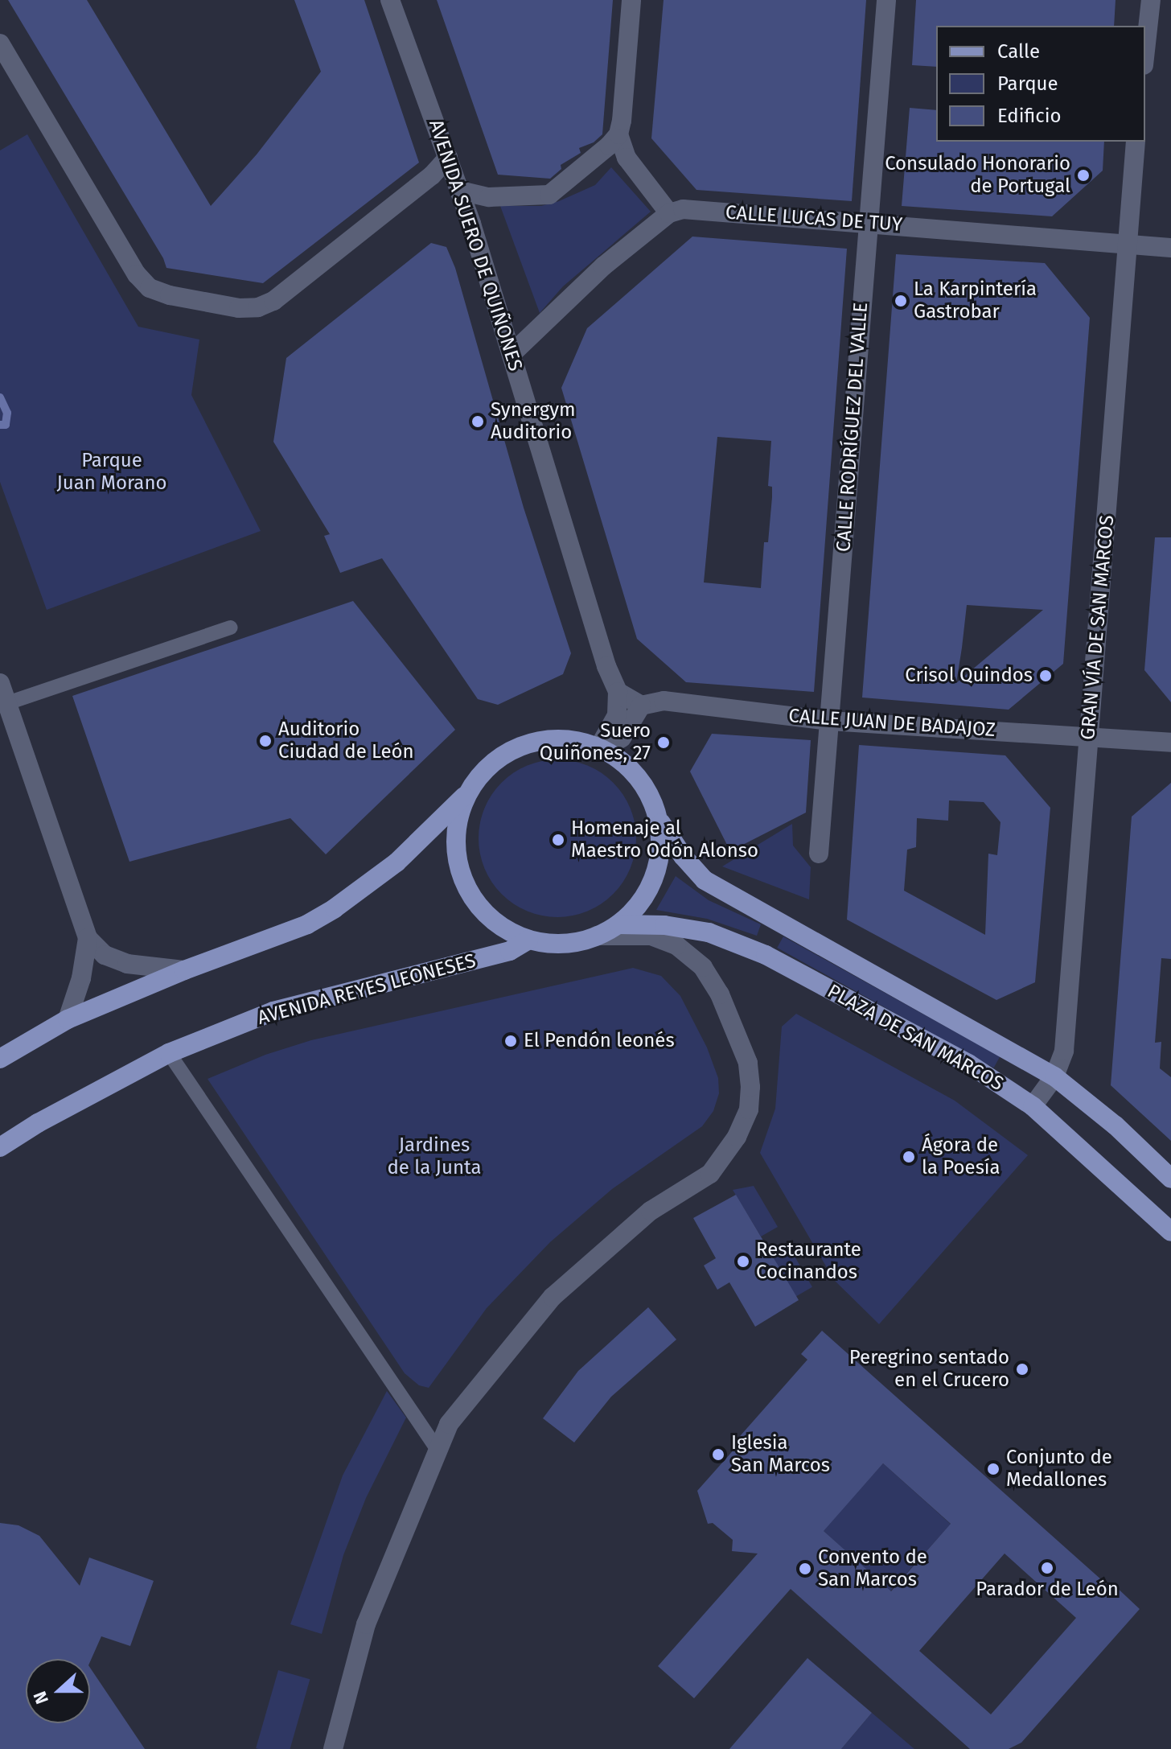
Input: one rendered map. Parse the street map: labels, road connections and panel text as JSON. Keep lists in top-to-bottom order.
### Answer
{
  "streets": {
    "main road": ["AVENIDA REYES LEONESES", "PLAZA DE SAN MARCOS"],
    "street": [
      "CALLE LUCAS DE TUY",
      "AVENIDA SUERO DE QUIÑONES",
      "CALLE RODRÍGUEZ DEL VALLE",
      "GRAN VÍA DE SAN MARCOS",
      "CALLE JUAN DE BADAJOZ"
    ]
  },
  "crossings": [
    ["CALLE LUCAS DE TUY", "CALLE RODRÍGUEZ DEL VALLE"],
    ["CALLE LUCAS DE TUY", "GRAN VÍA DE SAN MARCOS"],
    ["CALLE RODRÍGUEZ DEL VALLE", "CALLE JUAN DE BADAJOZ"],
    ["GRAN VÍA DE SAN MARCOS", "CALLE JUAN DE BADAJOZ"],
    ["GRAN VÍA DE SAN MARCOS", "PLAZA DE SAN MARCOS"],
    ["AVENIDA REYES LEONESES", "PLAZA DE SAN MARCOS"]
  ],
  "parks": ["Parque Juan Morano", "Jardines de la Junta"],
  "places": [
    "Consulado Honorario de Portugal",
    "La Karpintería Gastrobar",
    "Synergym Auditorio",
    "Crisol Quindos",
    "Auditorio Ciudad de León",
    "Suero Quiñones, 27",
    "Homenaje al Maestro Odón Alonso",
    "El Pendón leonés",
    "Ágora de la Poesía",
    "Restaurante Cocinandos",
    "Peregrino sentado en el Crucero",
    "Iglesia San Marcos",
    "Conjunto de Medallones",
    "Parador de León",
    "Convento de San Marcos"
  ],
  "legend": ["Calle", "Parque", "Edificio"],
  "north": "left"
}
